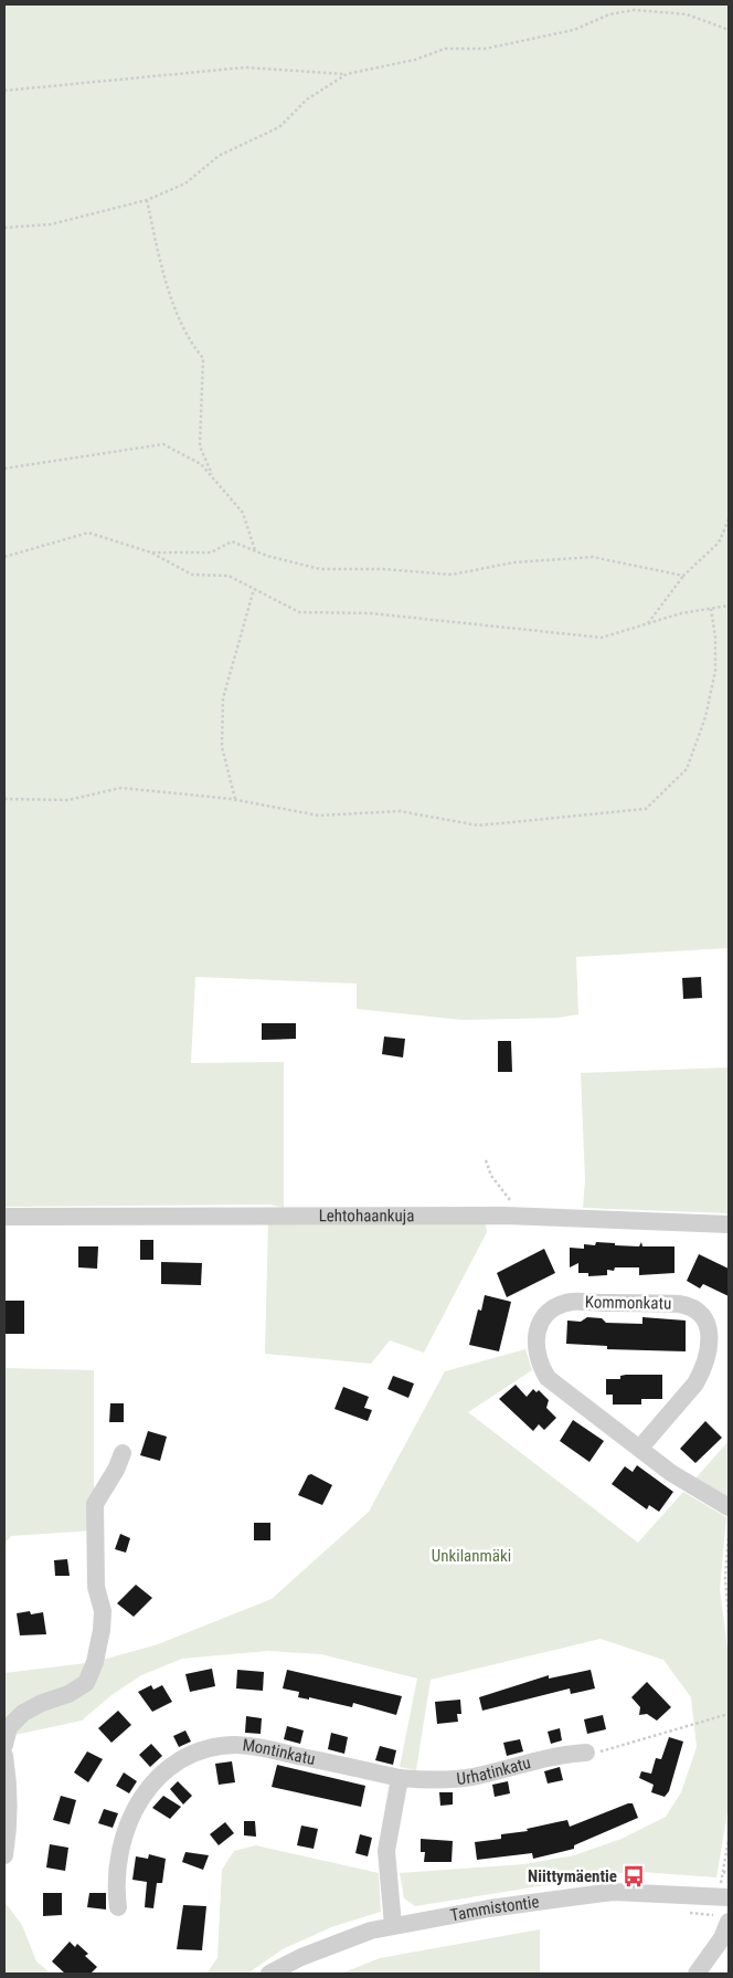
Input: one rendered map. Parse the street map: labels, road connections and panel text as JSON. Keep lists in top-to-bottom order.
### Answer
{
  "streets": {
    "street": [
      "Lehtohaankuja",
      "Kommonkatu",
      "Montinkatu",
      "Urhatinkatu",
      "Tammistontie"
    ]
  },
  "crossings": [
    ["Montinkatu", "Urhatinkatu"]
  ],
  "parks": ["Unkilanmäki"],
  "places": {
    "bus stop": ["Niittymäentie"]
  }
}
